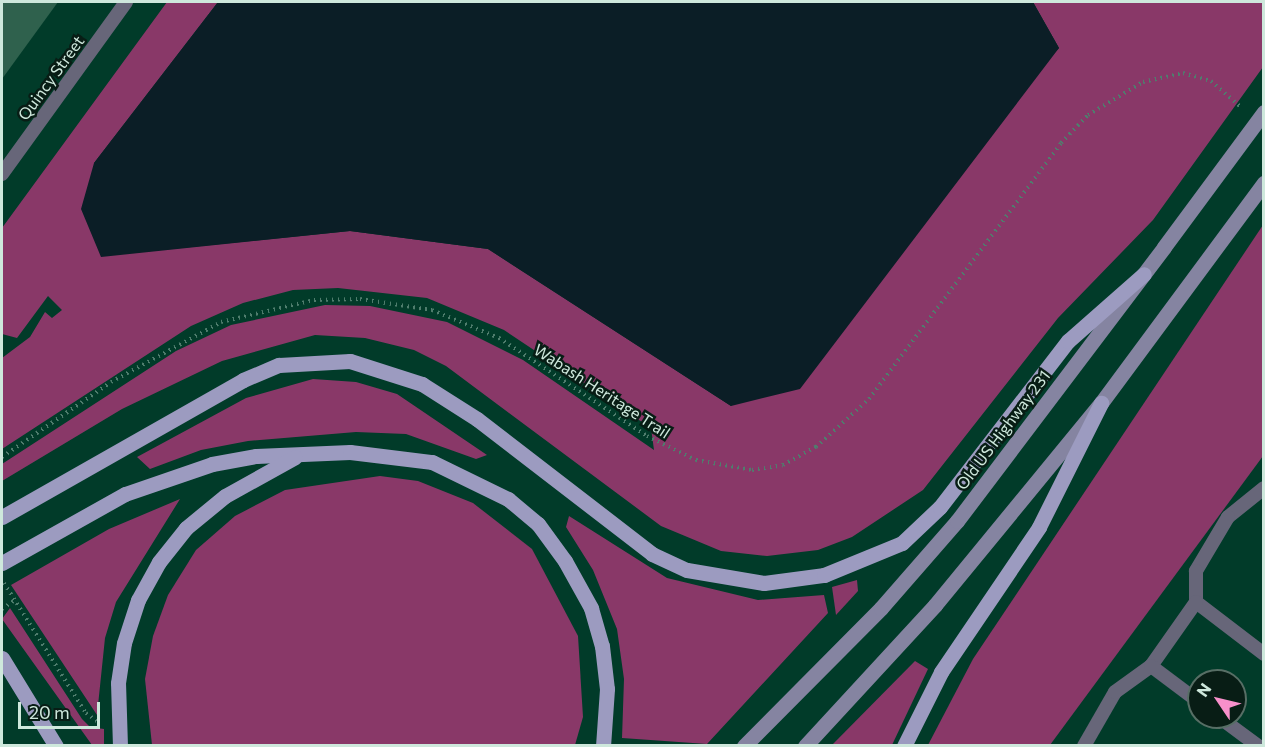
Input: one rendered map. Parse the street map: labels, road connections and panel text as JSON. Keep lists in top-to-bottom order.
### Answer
{
  "streets": {
    "main road": ["Old US Highway 231"],
    "lane": ["Quincy Street"],
    "path": ["Wabash Heritage Trail"]
  },
  "scale_bar": "20 m",
  "north": "top left"
}
